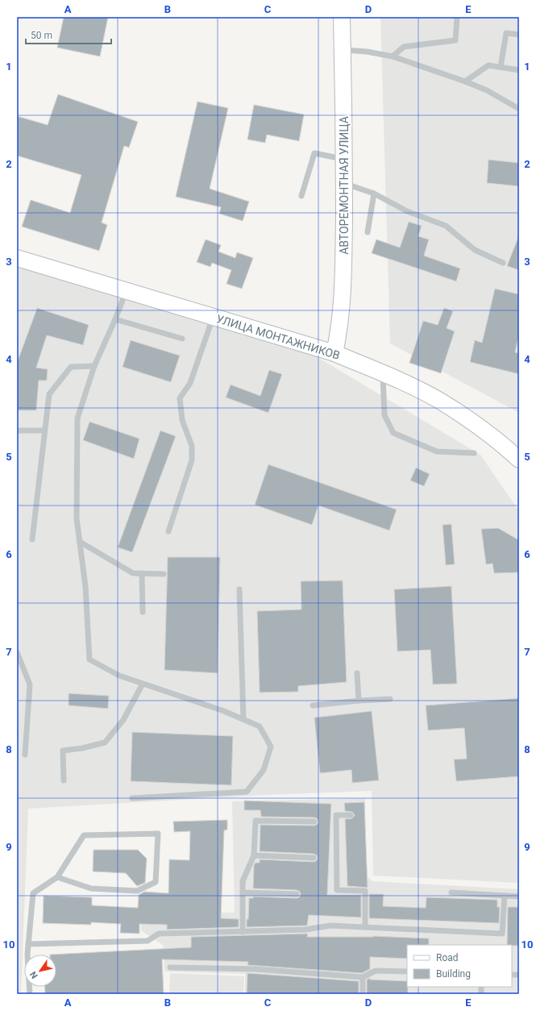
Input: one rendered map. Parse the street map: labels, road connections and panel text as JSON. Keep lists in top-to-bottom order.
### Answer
{
  "streets": {
    "main road": ["АВТОРЕМОНТНАЯ УЛИЦА", "УЛИЦА МОНТАЖНИКОВ"]
  },
  "crossings": [
    ["АВТОРЕМОНТНАЯ УЛИЦА", "УЛИЦА МОНТАЖНИКОВ"]
  ],
  "legend": ["Road", "Building"],
  "scale_bar": "50 m",
  "north": "bottom left",
  "grid": {
    "columns": [
      "A",
      "B",
      "C",
      "D",
      "E"
    ],
    "rows": [
      "1",
      "2",
      "3",
      "4",
      "5",
      "6",
      "7",
      "8",
      "9",
      "10"
    ]
  }
}
